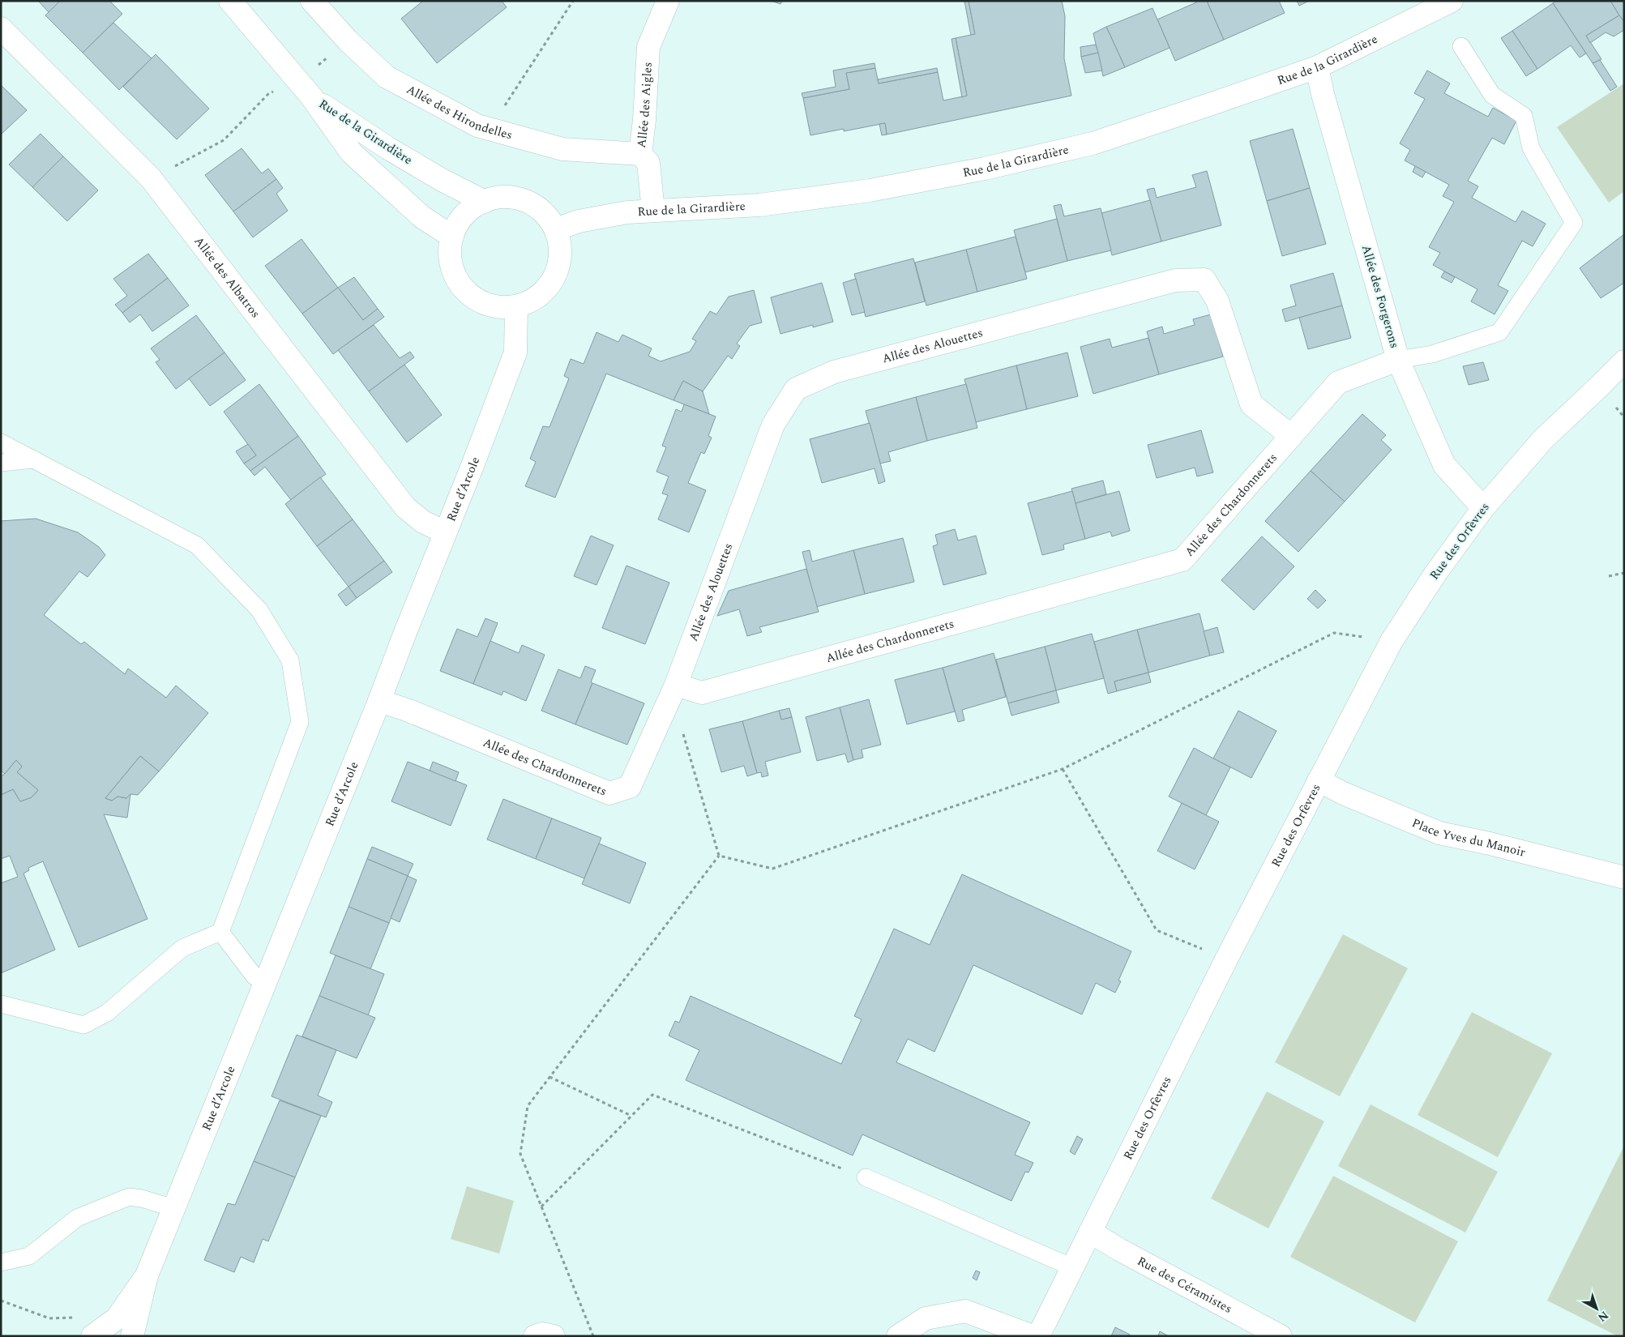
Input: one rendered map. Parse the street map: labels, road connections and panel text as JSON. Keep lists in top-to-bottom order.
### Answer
{
  "streets": {
    "street": [
      "Rue de la Girardière",
      "Allée des Aigles",
      "Allée des Hirondelles",
      "Allée des Albatros",
      "Allée des Forgerons",
      "Allée des Alouettes",
      "Rue d’Arcole",
      "Allée des Chardonnerets",
      "Rue des Orfèvres",
      "Place Yves du Manoir",
      "Rue des Céramistes"
    ]
  },
  "crossings": [
    ["Rue de la Girardière", "Allée des Aigles"],
    ["Rue de la Girardière", "Allée des Forgerons"],
    ["Rue de la Girardière", "Rue d’Arcole"],
    ["Allée des Aigles", "Allée des Hirondelles"],
    ["Allée des Albatros", "Rue d’Arcole"],
    ["Allée des Forgerons", "Allée des Chardonnerets"],
    ["Allée des Forgerons", "Rue des Orfèvres"],
    ["Allée des Alouettes", "Allée des Chardonnerets"],
    ["Rue d’Arcole", "Allée des Chardonnerets"],
    ["Rue des Orfèvres", "Place Yves du Manoir"],
    ["Rue des Orfèvres", "Rue des Céramistes"]
  ],
  "north": "bottom right"
}
